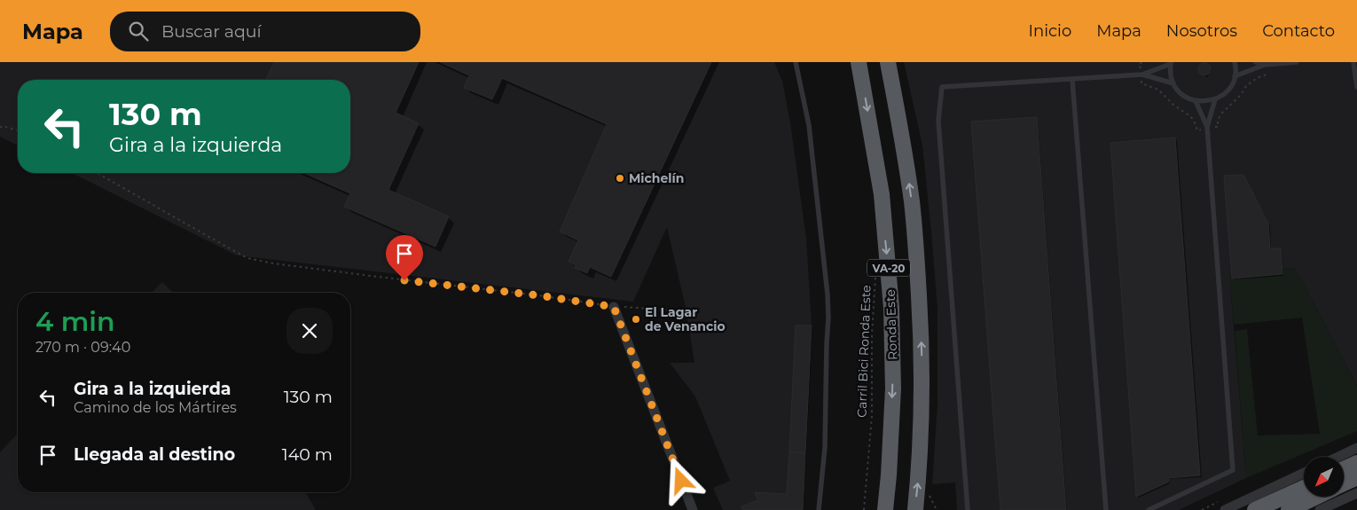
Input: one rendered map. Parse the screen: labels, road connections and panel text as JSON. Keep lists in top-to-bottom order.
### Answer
{
  "streets": {
    "highway": ["VA-20", "Ronda Este"],
    "path": ["Carril Bici Ronda Este"]
  },
  "places": ["Michelín", "El Lagar de Venancio"],
  "north": "bottom left",
  "page": {
    "header": "Mapa",
    "search": "Buscar aquí",
    "nav": [
      "Inicio",
      "Mapa",
      "Nosotros",
      "Contacto"
    ],
    "turn": ["130 m", "Gira a la izquierda"],
    "heading": ["4 min", "270 m · 09:40"],
    "list": [
      {
        "name": "Gira a la izquierda",
        "note": "Camino de los Mártires",
        "value": "130 m"
      },
      {
        "name": "Llegada al destino",
        "value": "140 m"
      }
    ]
  }
}
